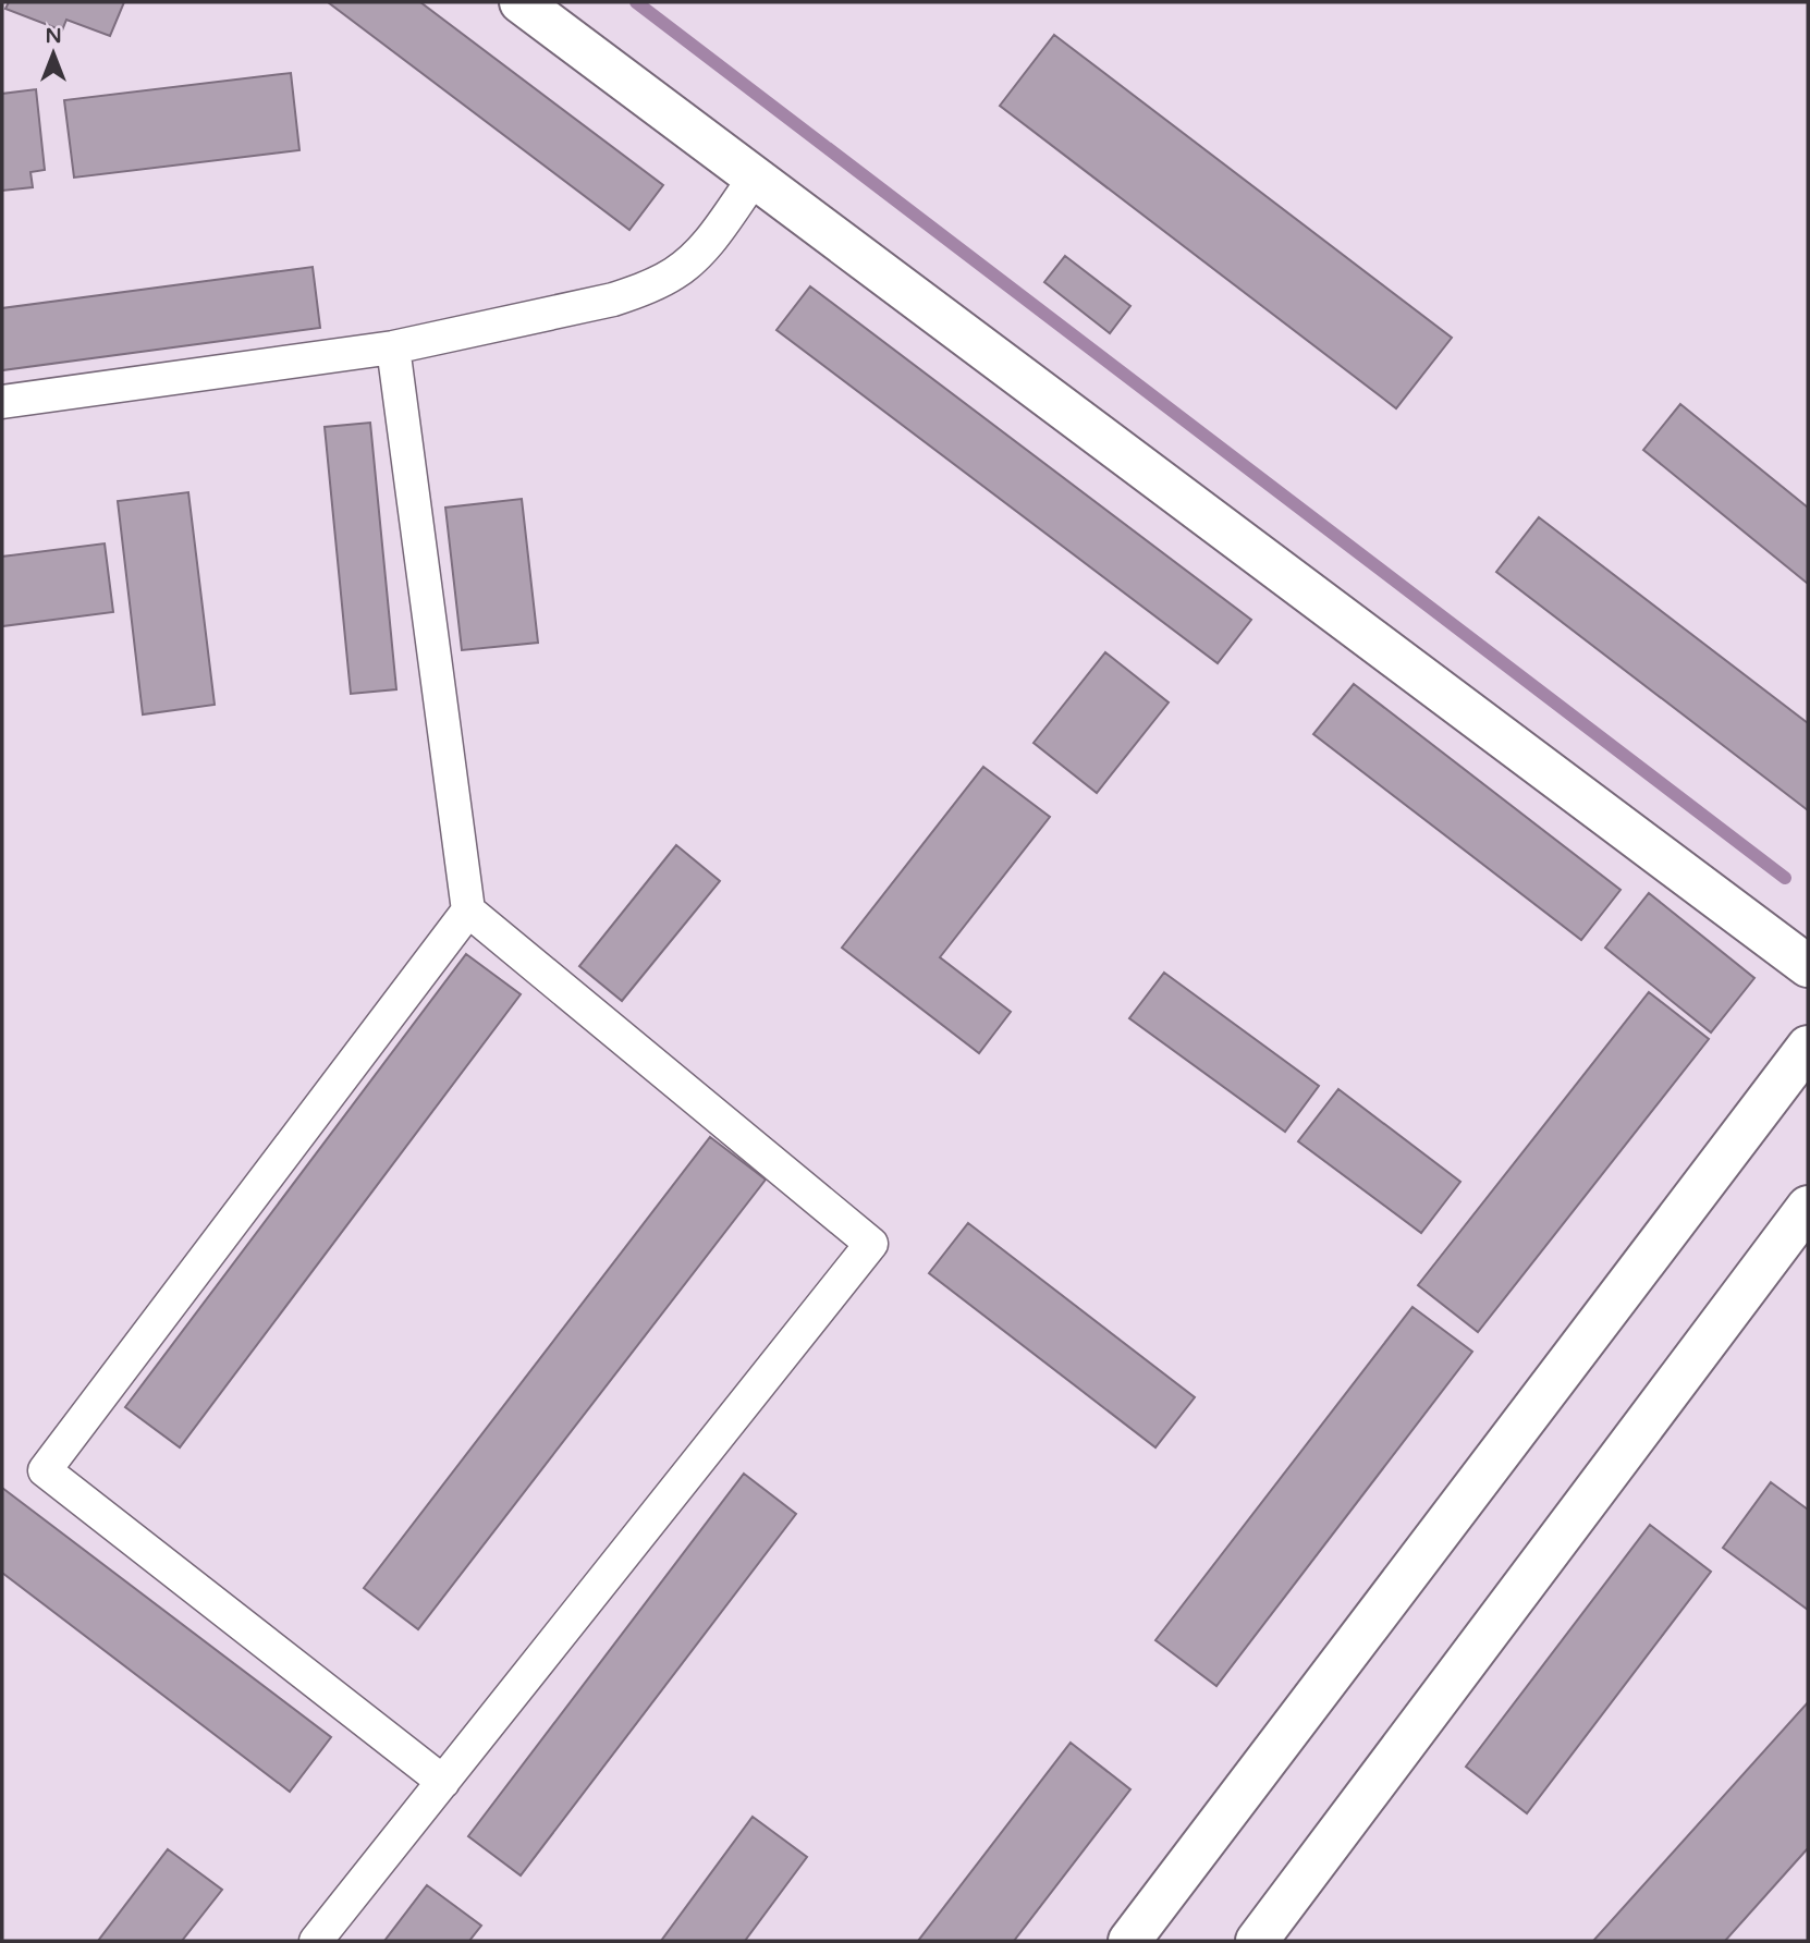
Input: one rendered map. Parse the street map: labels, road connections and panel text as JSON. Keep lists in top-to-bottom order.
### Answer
{
  "north": "top"
}
